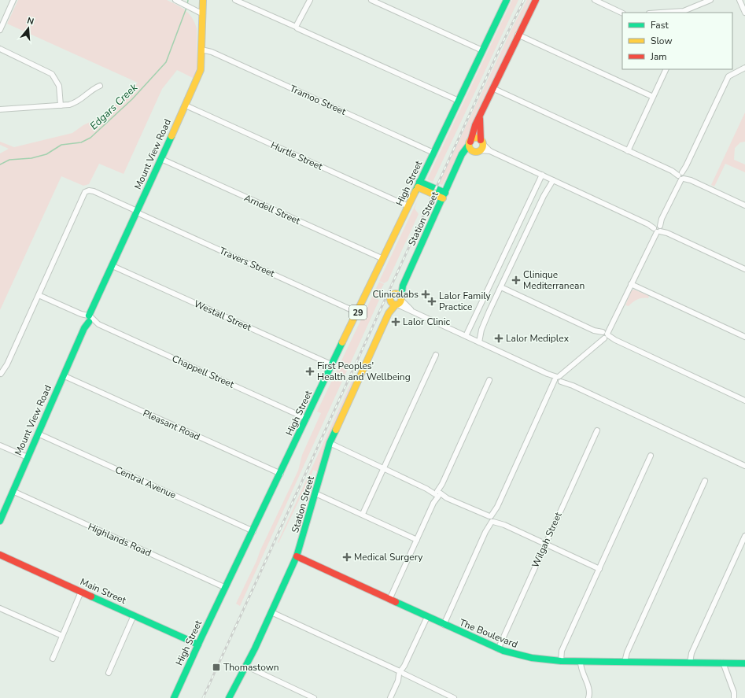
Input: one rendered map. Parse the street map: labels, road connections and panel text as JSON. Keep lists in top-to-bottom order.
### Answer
{
  "streets": {
    "street": [
      "Tramoo Street",
      "Mount View Road",
      "Hurtle Street",
      "High Street",
      "Arndell Street",
      "Station Street",
      "Travers Street",
      "29",
      "Westall Street",
      "Chappell Street",
      "Pleasant Road",
      "Central Avenue",
      "Highlands Road",
      "Wilgah Street",
      "Main Street",
      "The Boulevard"
    ]
  },
  "crossings": [
    ["Tramoo Street", "Mount View Road"],
    ["Tramoo Street", "High Street"],
    ["Mount View Road", "Hurtle Street"],
    ["Mount View Road", "Arndell Street"],
    ["Mount View Road", "Travers Street"],
    ["Mount View Road", "Westall Street"],
    ["Mount View Road", "Chappell Street"],
    ["Mount View Road", "Pleasant Road"],
    ["Mount View Road", "Central Avenue"],
    ["Mount View Road", "Highlands Road"],
    ["Hurtle Street", "High Street"],
    ["High Street", "Arndell Street"],
    ["High Street", "Travers Street"],
    ["High Street", "Westall Street"],
    ["High Street", "Chappell Street"],
    ["High Street", "Pleasant Road"],
    ["High Street", "Central Avenue"],
    ["High Street", "Highlands Road"],
    ["High Street", "Main Street"],
    ["Station Street", "The Boulevard"],
    ["Wilgah Street", "The Boulevard"]
  ],
  "water": ["Edgars Creek"],
  "places": {
    "health": [
      "Clinique Mediterranean",
      "Clinicalabs",
      "Lalor Family Practice",
      "Lalor Clinic",
      "Lalor Mediplex",
      "First Peoples' Health and Wellbeing",
      "Medical Surgery"
    ],
    "transit": ["Thomastown"]
  },
  "legend": ["Fast", "Slow", "Jam"],
  "north": "top"
}
